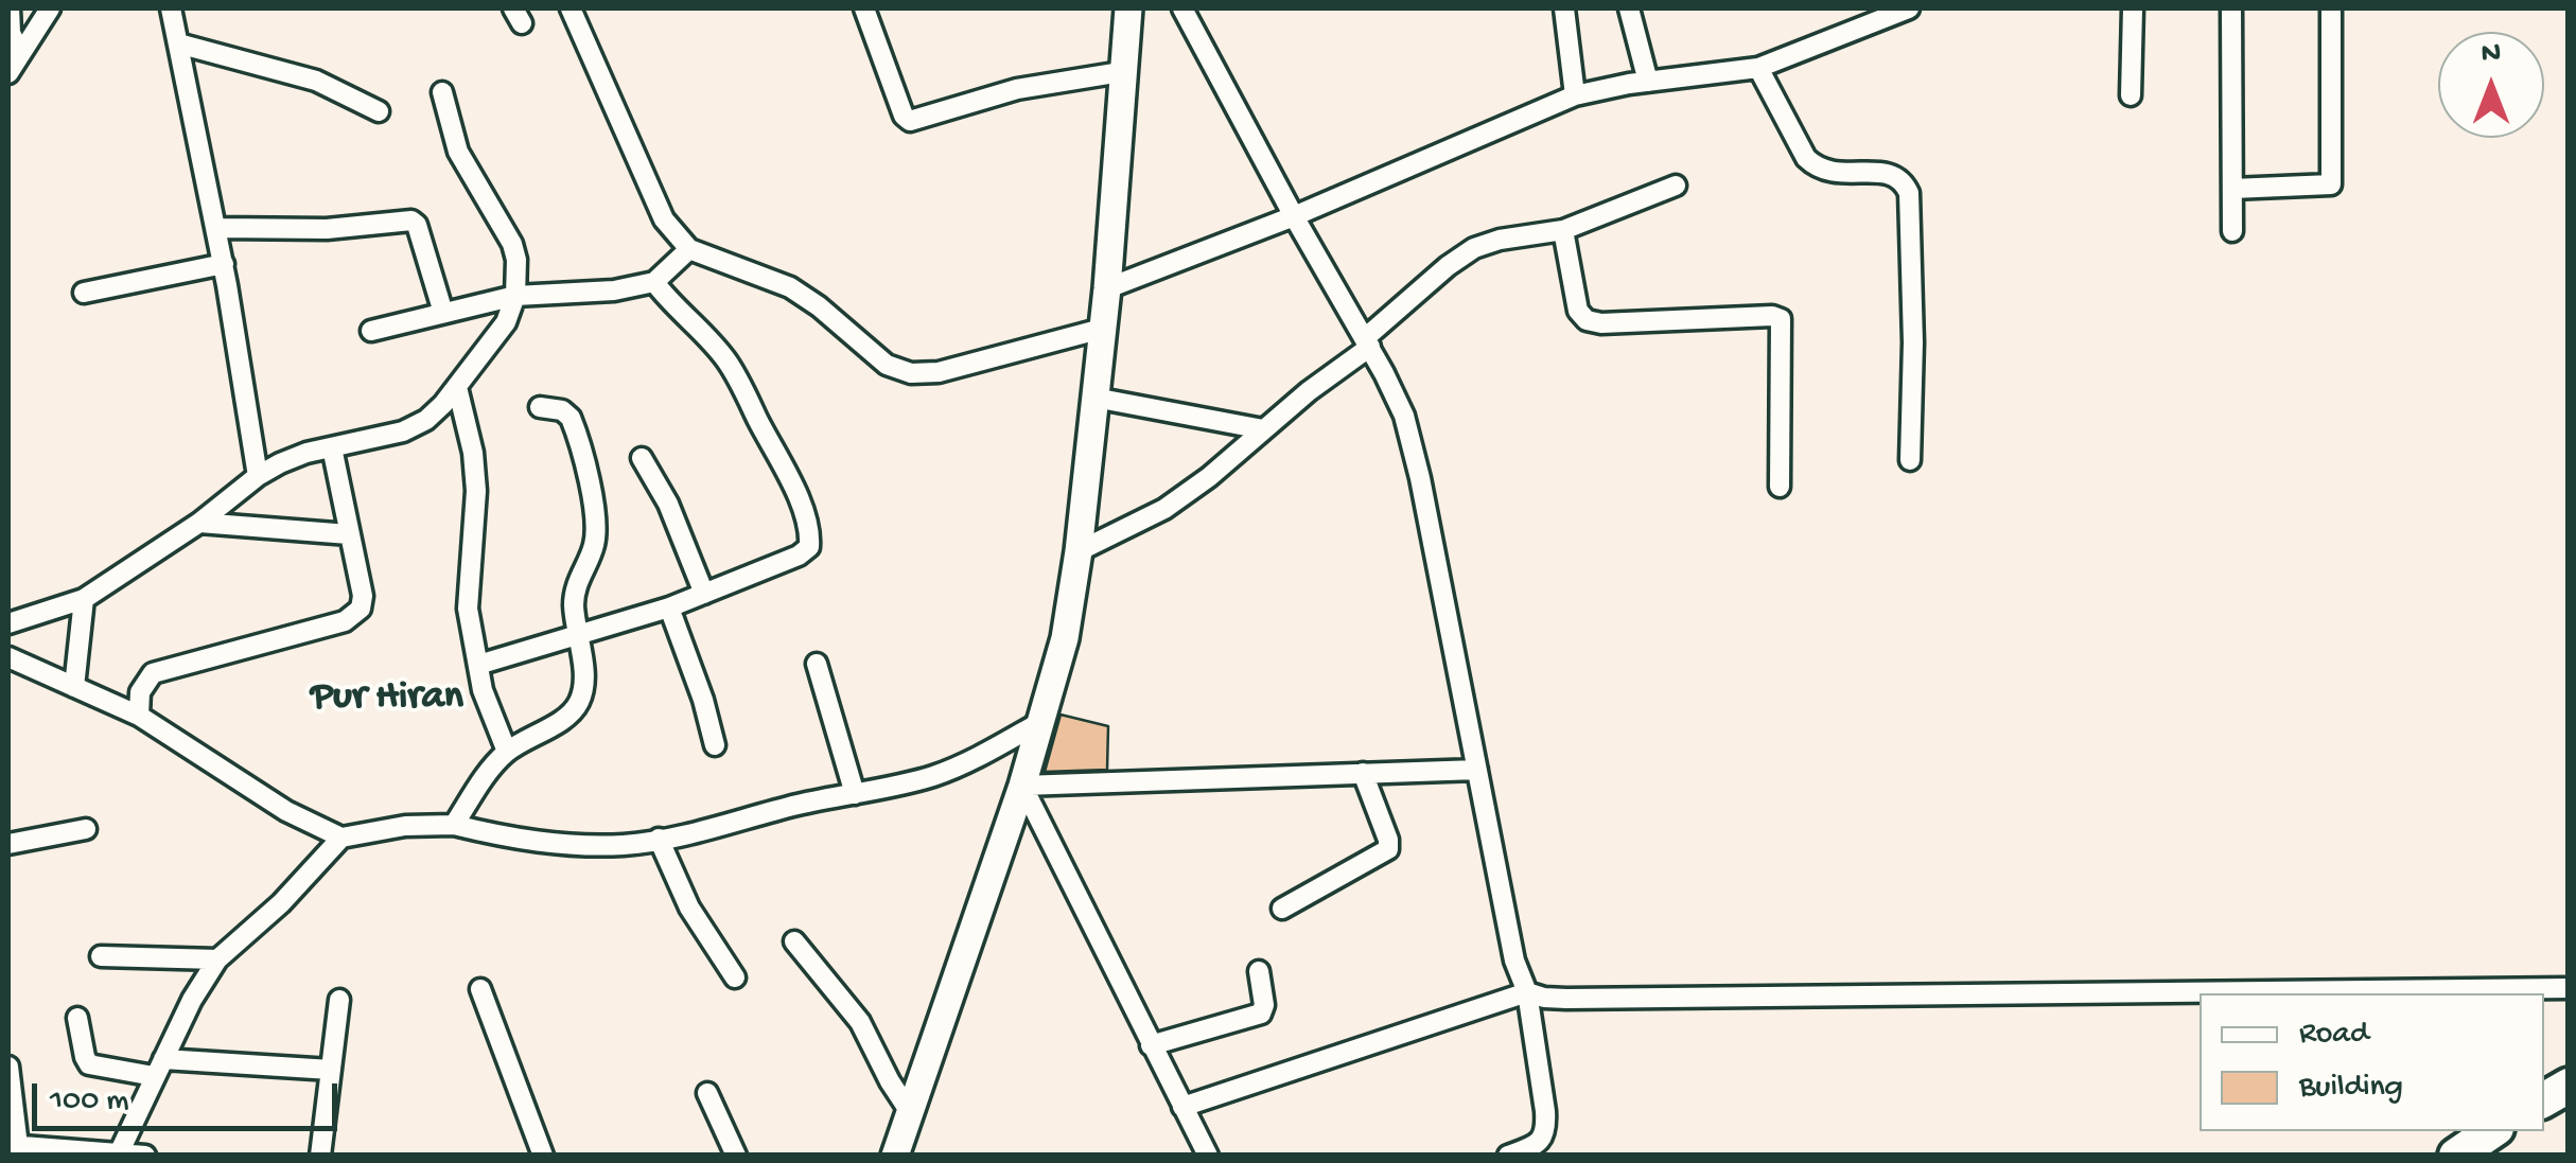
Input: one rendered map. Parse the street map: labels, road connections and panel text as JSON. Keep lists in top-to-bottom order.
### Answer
{
  "districts": ["Pur Hiran"],
  "legend": ["Road", "Building"],
  "scale_bar": "100 m",
  "north": "top"
}
